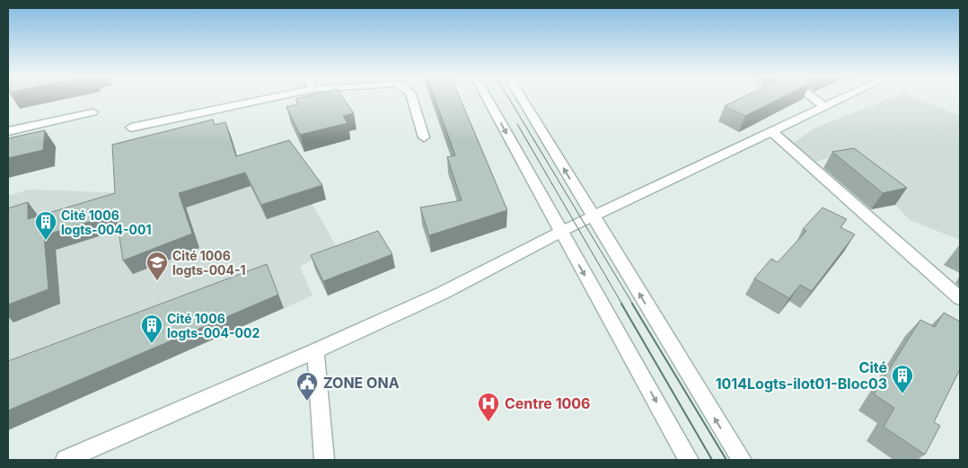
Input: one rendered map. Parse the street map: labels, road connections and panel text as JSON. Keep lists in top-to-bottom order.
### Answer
{
  "places": {
    "building": ["Cité 1006 logts-004-001", "Cité 1006 logts-004-002", "Cité 1014Logts-ilot01-Bloc03"],
    "school or university": ["Cité 1006 logts-004-1"],
    "public building": ["ZONE ONA"],
    "hospital": ["Centre 1006"]
  }
}
